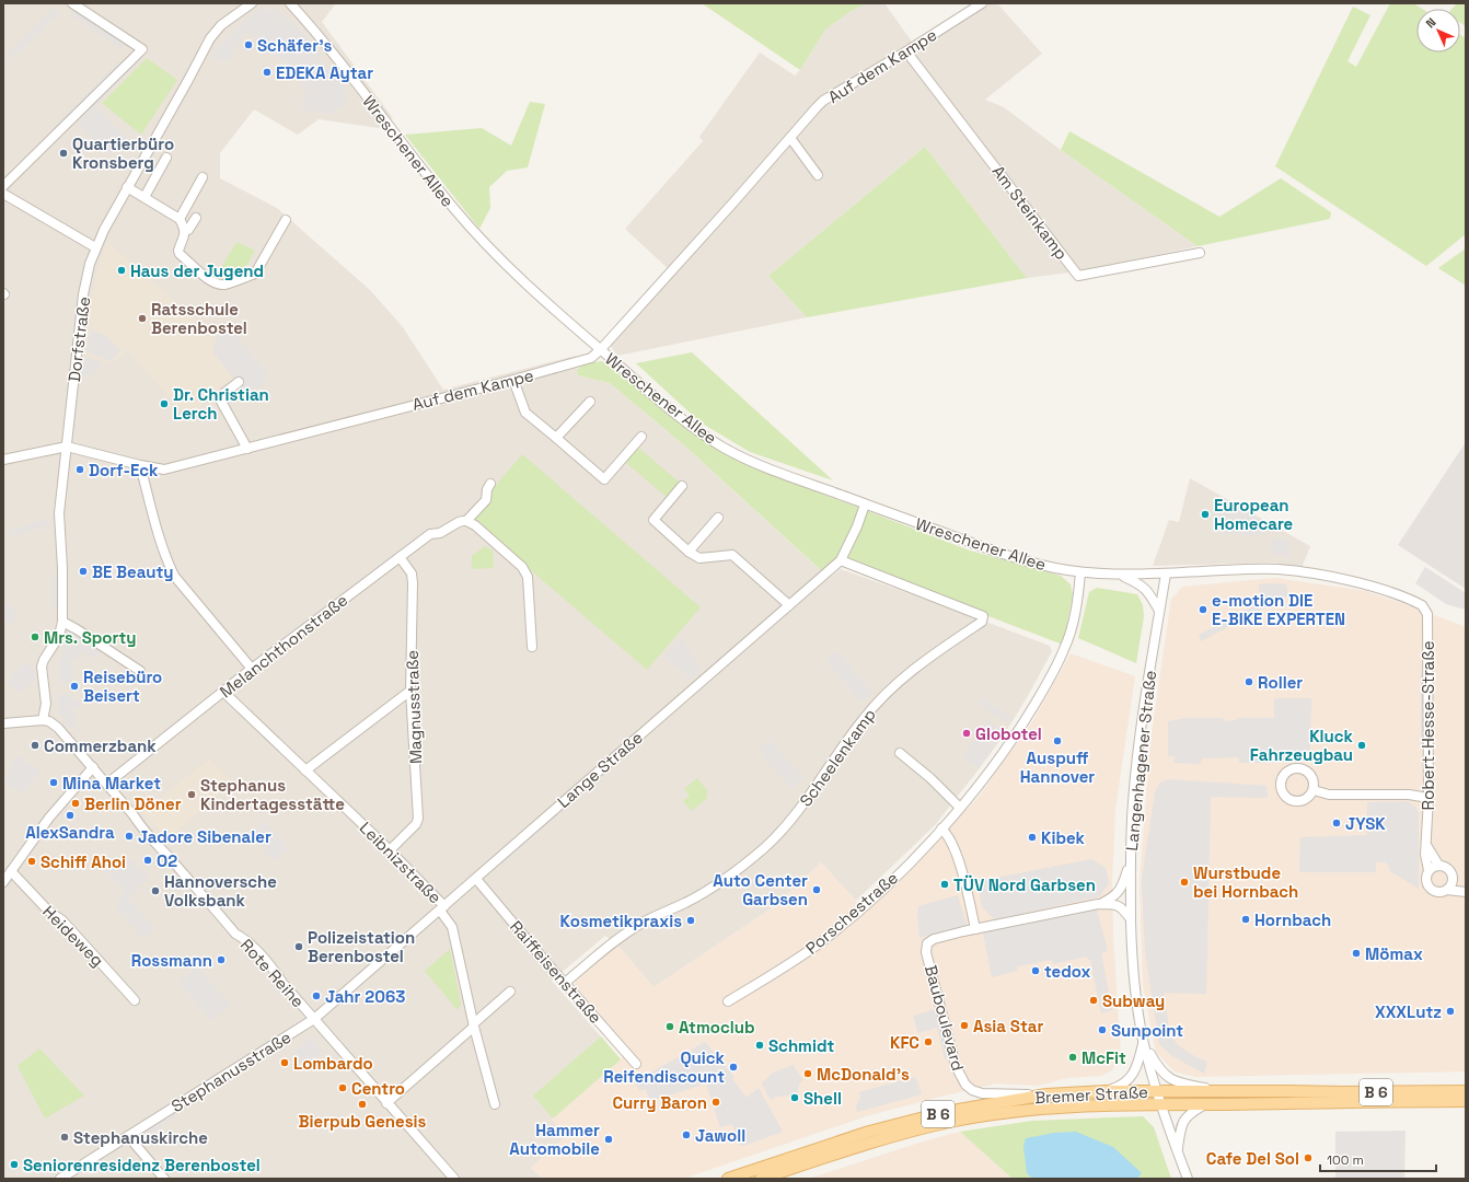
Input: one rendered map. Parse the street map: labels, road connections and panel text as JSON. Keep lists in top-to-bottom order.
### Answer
{
  "streets": {
    "main road": ["B 6", "Bremer Straße"],
    "street": [
      "Auf dem Kampe",
      "Wreschener Allee",
      "Am Steinkamp",
      "Dorfstraße",
      "Melanchthonstraße",
      "Magnusstraße",
      "Robert-Hesse-Straße",
      "Scheelenkamp",
      "Langenhagener Straße",
      "Lange Straße",
      "Leibnizstraße",
      "Porschestraße",
      "Heideweg",
      "Raiffeisenstraße",
      "Rote Reihe",
      "Bauboulevard",
      "Stephanusstraße"
    ]
  },
  "crossings": [
    ["Auf dem Kampe", "Wreschener Allee"],
    ["Auf dem Kampe", "Am Steinkamp"],
    ["Auf dem Kampe", "Dorfstraße"],
    ["Wreschener Allee", "Robert-Hesse-Straße"],
    ["Wreschener Allee", "Langenhagener Straße"],
    ["Wreschener Allee", "Lange Straße"],
    ["Wreschener Allee", "Porschestraße"],
    ["Dorfstraße", "Rote Reihe"],
    ["Melanchthonstraße", "Magnusstraße"],
    ["Melanchthonstraße", "Leibnizstraße"],
    ["Melanchthonstraße", "Rote Reihe"],
    ["Magnusstraße", "Leibnizstraße"],
    ["Scheelenkamp", "Lange Straße"],
    ["Scheelenkamp", "Raiffeisenstraße"],
    ["Langenhagener Straße", "Bauboulevard"],
    ["Langenhagener Straße", "Bremer Straße"],
    ["Lange Straße", "Leibnizstraße"],
    ["Lange Straße", "Raiffeisenstraße"],
    ["Lange Straße", "Rote Reihe"],
    ["Lange Straße", "Stephanusstraße"],
    ["Rote Reihe", "Stephanusstraße"],
    ["Bauboulevard", "Bremer Straße"]
  ],
  "places": [
    "Schäfer's",
    "EDEKA Aytar",
    "Quartierbüro Kronsberg",
    "Haus der Jugend",
    "Ratsschule Berenbostel",
    "Dr. Christian Lerch",
    "Dorf-Eck",
    "European Homecare",
    "BE Beauty",
    "e-motion DIE E-BIKE EXPERTEN",
    "Mrs. Sporty",
    "Roller",
    "Reisebüro Beisert",
    "Globotel",
    "Auspuff Hannover",
    "Commerzbank",
    "Kluck Fahrzeugbau",
    "Mina Market",
    "Stephanus Kindertagesstätte",
    "Berlin Döner",
    "AlexSandra",
    "JYSK",
    "Jadore Sibenaler",
    "Kibek",
    "O2",
    "Schiff Ahoi",
    "Wurstbude bei Hornbach",
    "TÜV Nord Garbsen",
    "Auto Center Garbsen",
    "Hannoversche Volksbank",
    "Hornbach",
    "Kosmetikpraxis",
    "Polizeistation Berenbostel",
    "Mömax",
    "Rossmann",
    "tedox",
    "Jahr 2063",
    "Subway",
    "XXXLutz",
    "Asia Star",
    "Atmoclub",
    "Sunpoint",
    "KFC",
    "Schmidt",
    "McFit",
    "Lombardo",
    "Quick Reifendiscount",
    "McDonald's",
    "Centro",
    "Shell",
    "Curry Baron",
    "Bierpub Genesis",
    "Jawoll",
    "Stephanuskirche",
    "Hammer Automobile",
    "Cafe Del Sol",
    "Seniorenresidenz Berenbostel"
  ],
  "scale_bar": "100 m",
  "north": "top left"
}
